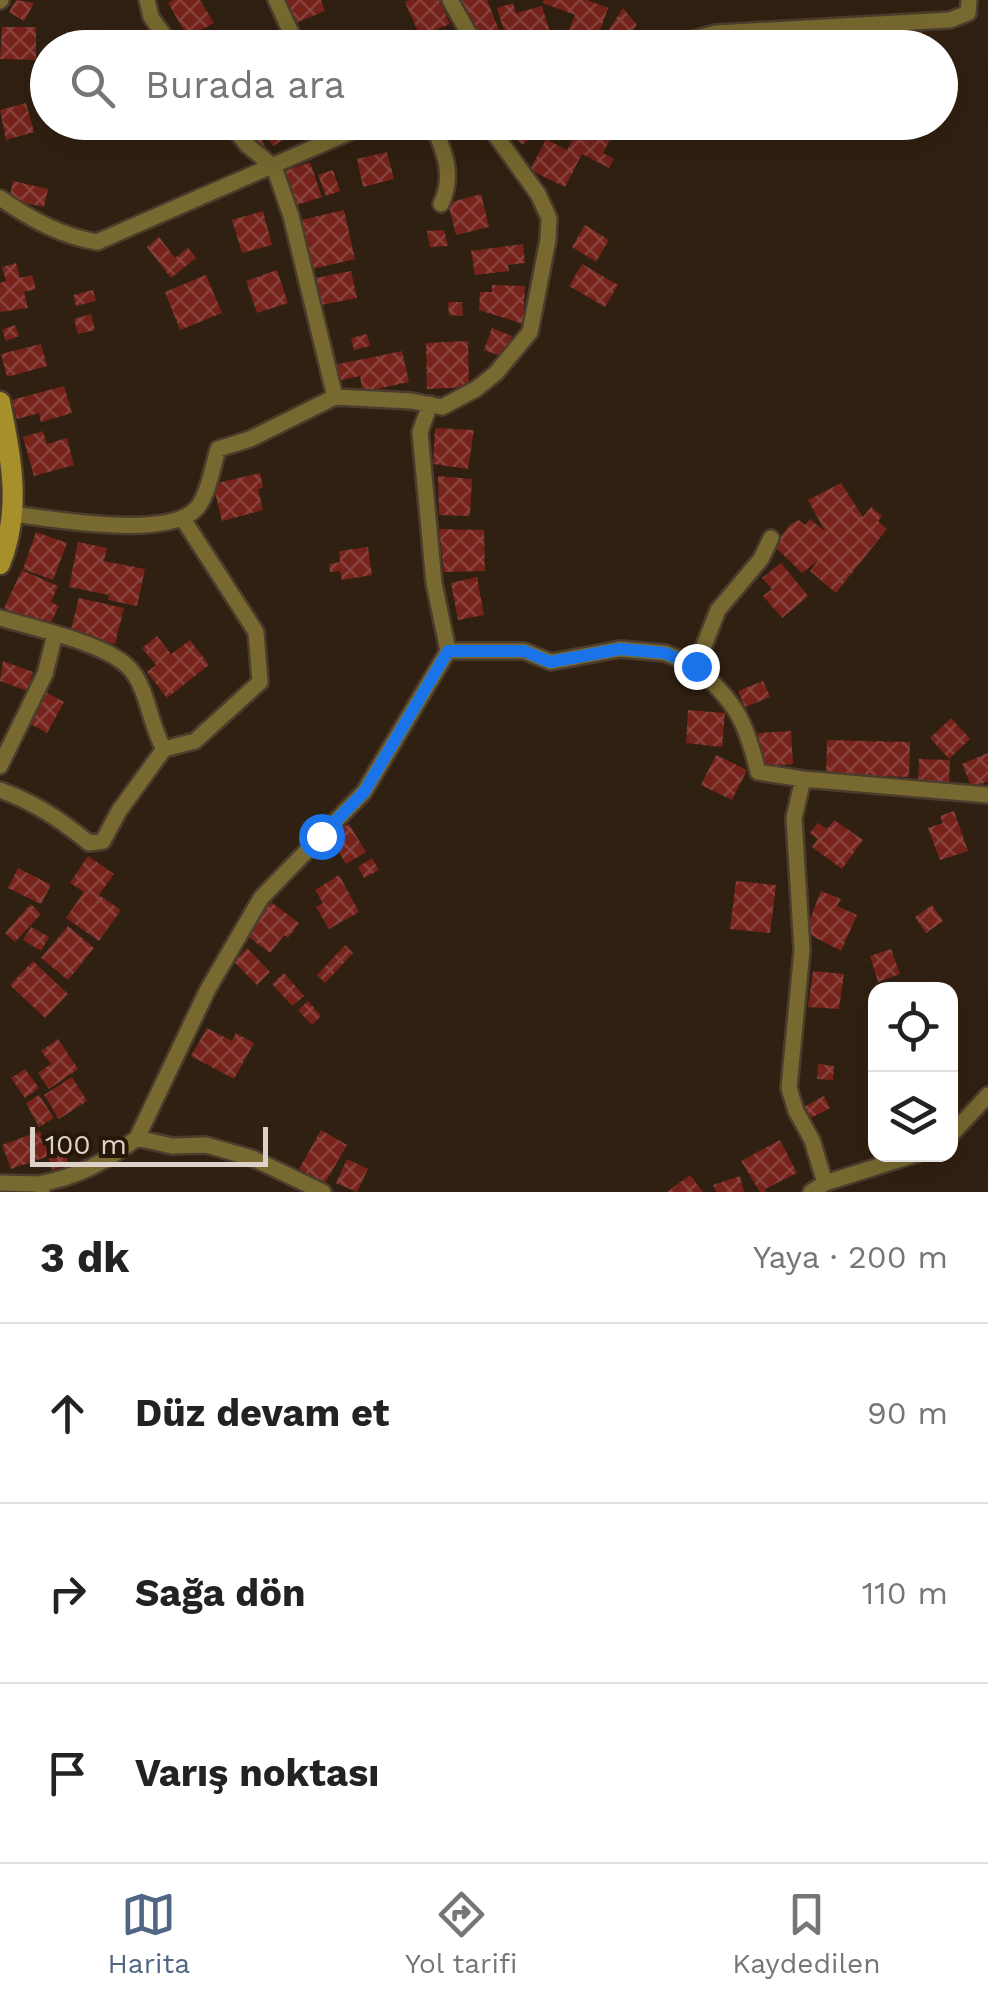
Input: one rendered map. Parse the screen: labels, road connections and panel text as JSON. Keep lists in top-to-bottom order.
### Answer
{
  "scale_bar": "100 m",
  "page": {
    "search": "Burada ara",
    "scale": "100 m",
    "heading": ["3 dk", "Yaya · 200 m"],
    "list": [
      ["Düz devam et", "90 m"],
      ["Sağa dön", "110 m"],
      "Varış noktası"
    ],
    "nav": ["Harita", "Yol tarifi", "Kaydedilen"]
  }
}
